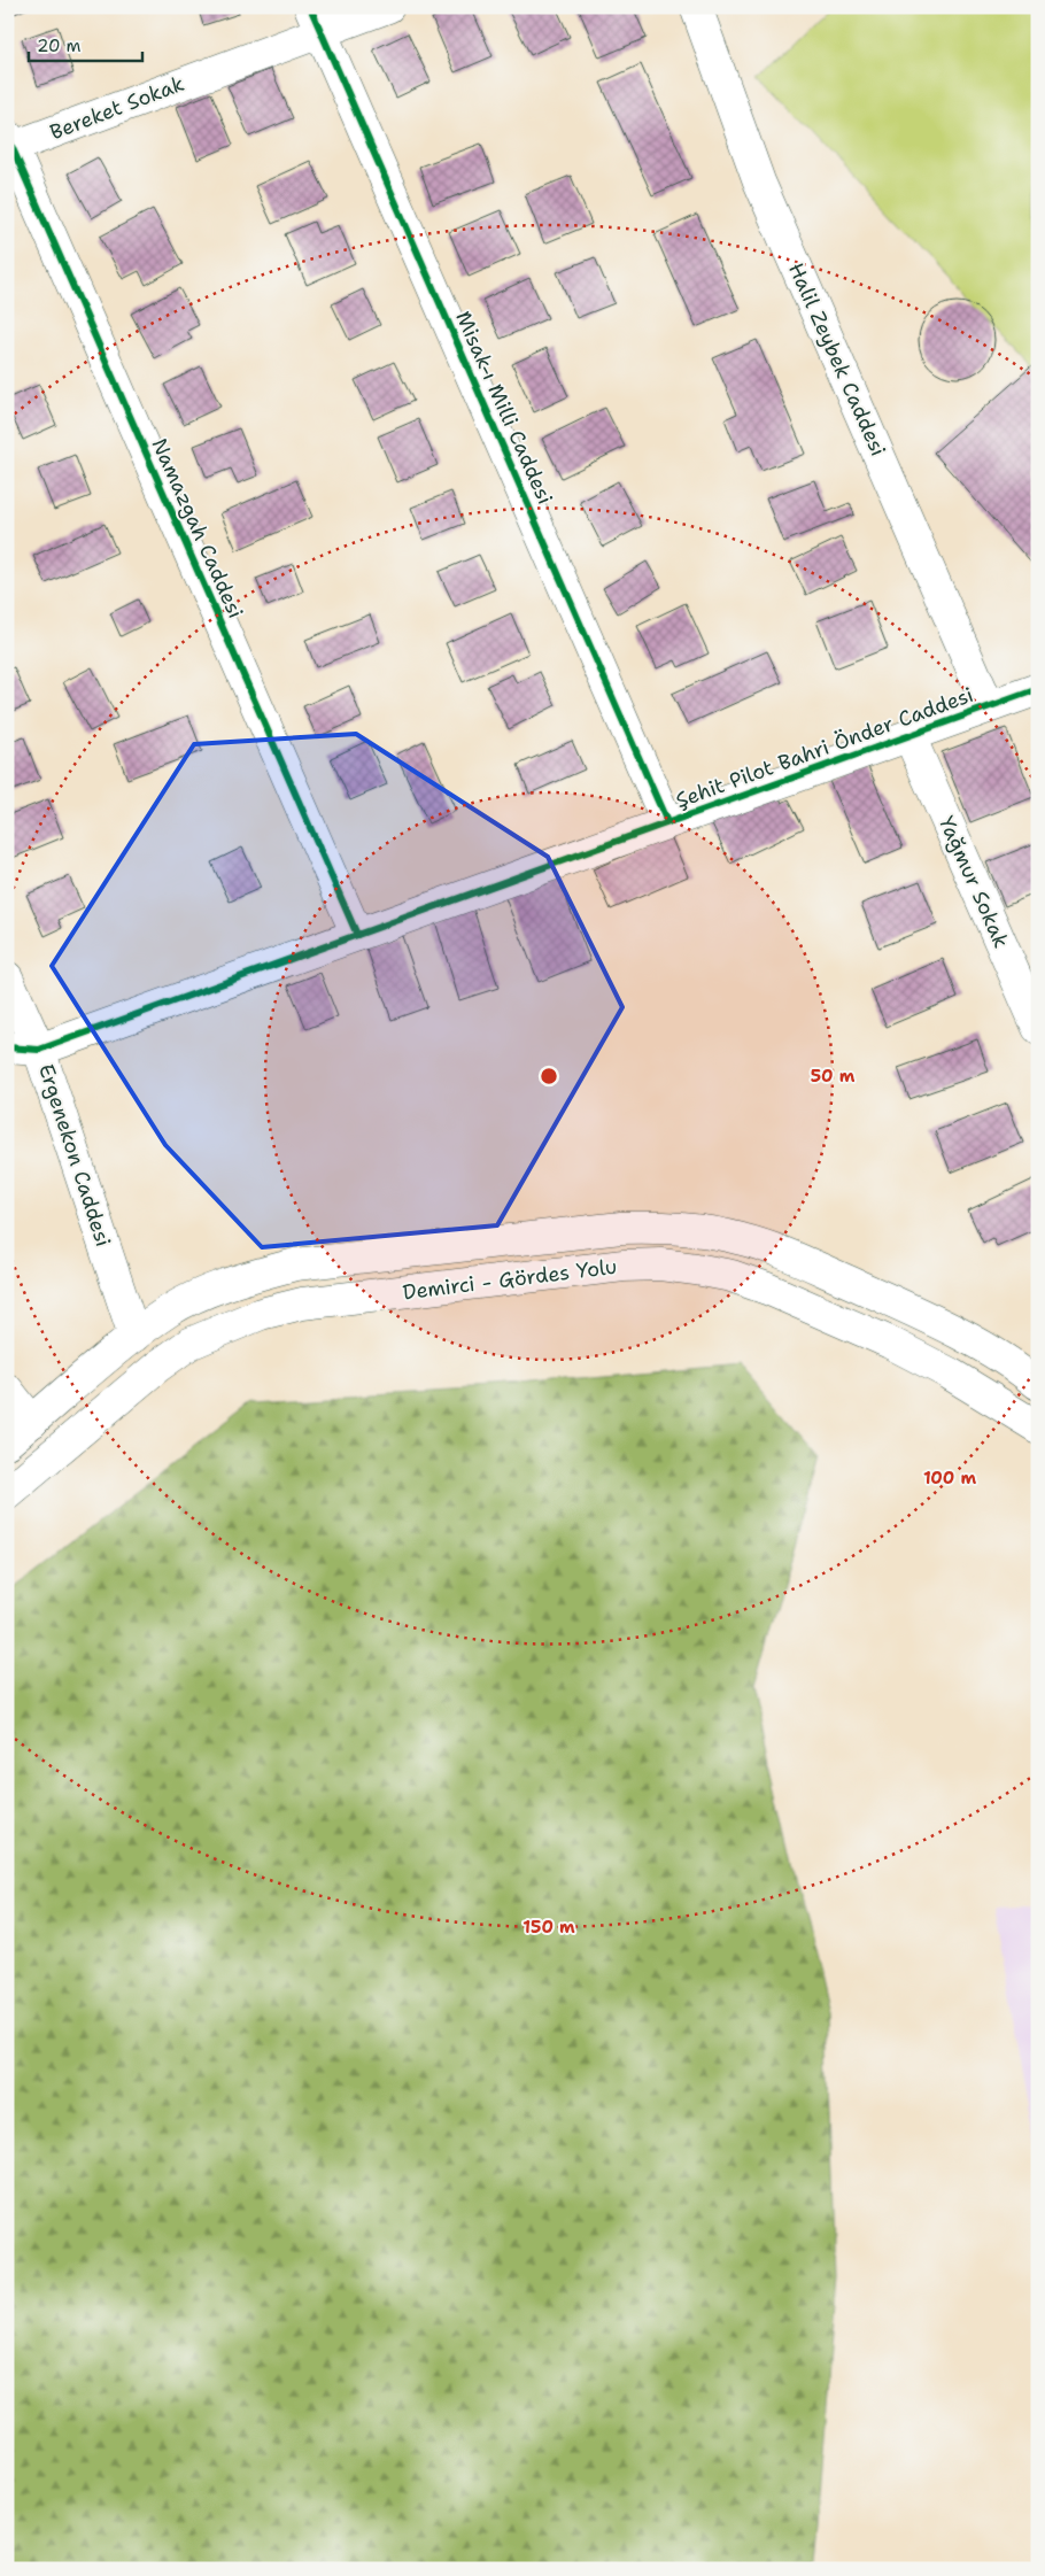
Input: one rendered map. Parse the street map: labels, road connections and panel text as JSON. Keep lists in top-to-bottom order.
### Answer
{
  "streets": {
    "street": [
      "Bereket Sokak",
      "Halil Zeybek Caddesi",
      "Misak-ı Milli Caddesi",
      "Namazgah Caddesi",
      "Şehit Pilot Bahri Önder Caddesi",
      "Yağmur Sokak",
      "Ergenekon Caddesi",
      "Demirci - Gördes Yolu"
    ]
  },
  "crossings": [
    ["Bereket Sokak", "Misak-ı Milli Caddesi"],
    ["Bereket Sokak", "Namazgah Caddesi"],
    ["Halil Zeybek Caddesi", "Şehit Pilot Bahri Önder Caddesi"],
    ["Misak-ı Milli Caddesi", "Şehit Pilot Bahri Önder Caddesi"],
    ["Namazgah Caddesi", "Şehit Pilot Bahri Önder Caddesi"],
    ["Şehit Pilot Bahri Önder Caddesi", "Yağmur Sokak"],
    ["Şehit Pilot Bahri Önder Caddesi", "Ergenekon Caddesi"],
    ["Ergenekon Caddesi", "Demirci - Gördes Yolu"]
  ],
  "scale_bar": "20 m",
  "rings": ["50 m", "100 m", "150 m"]
}
